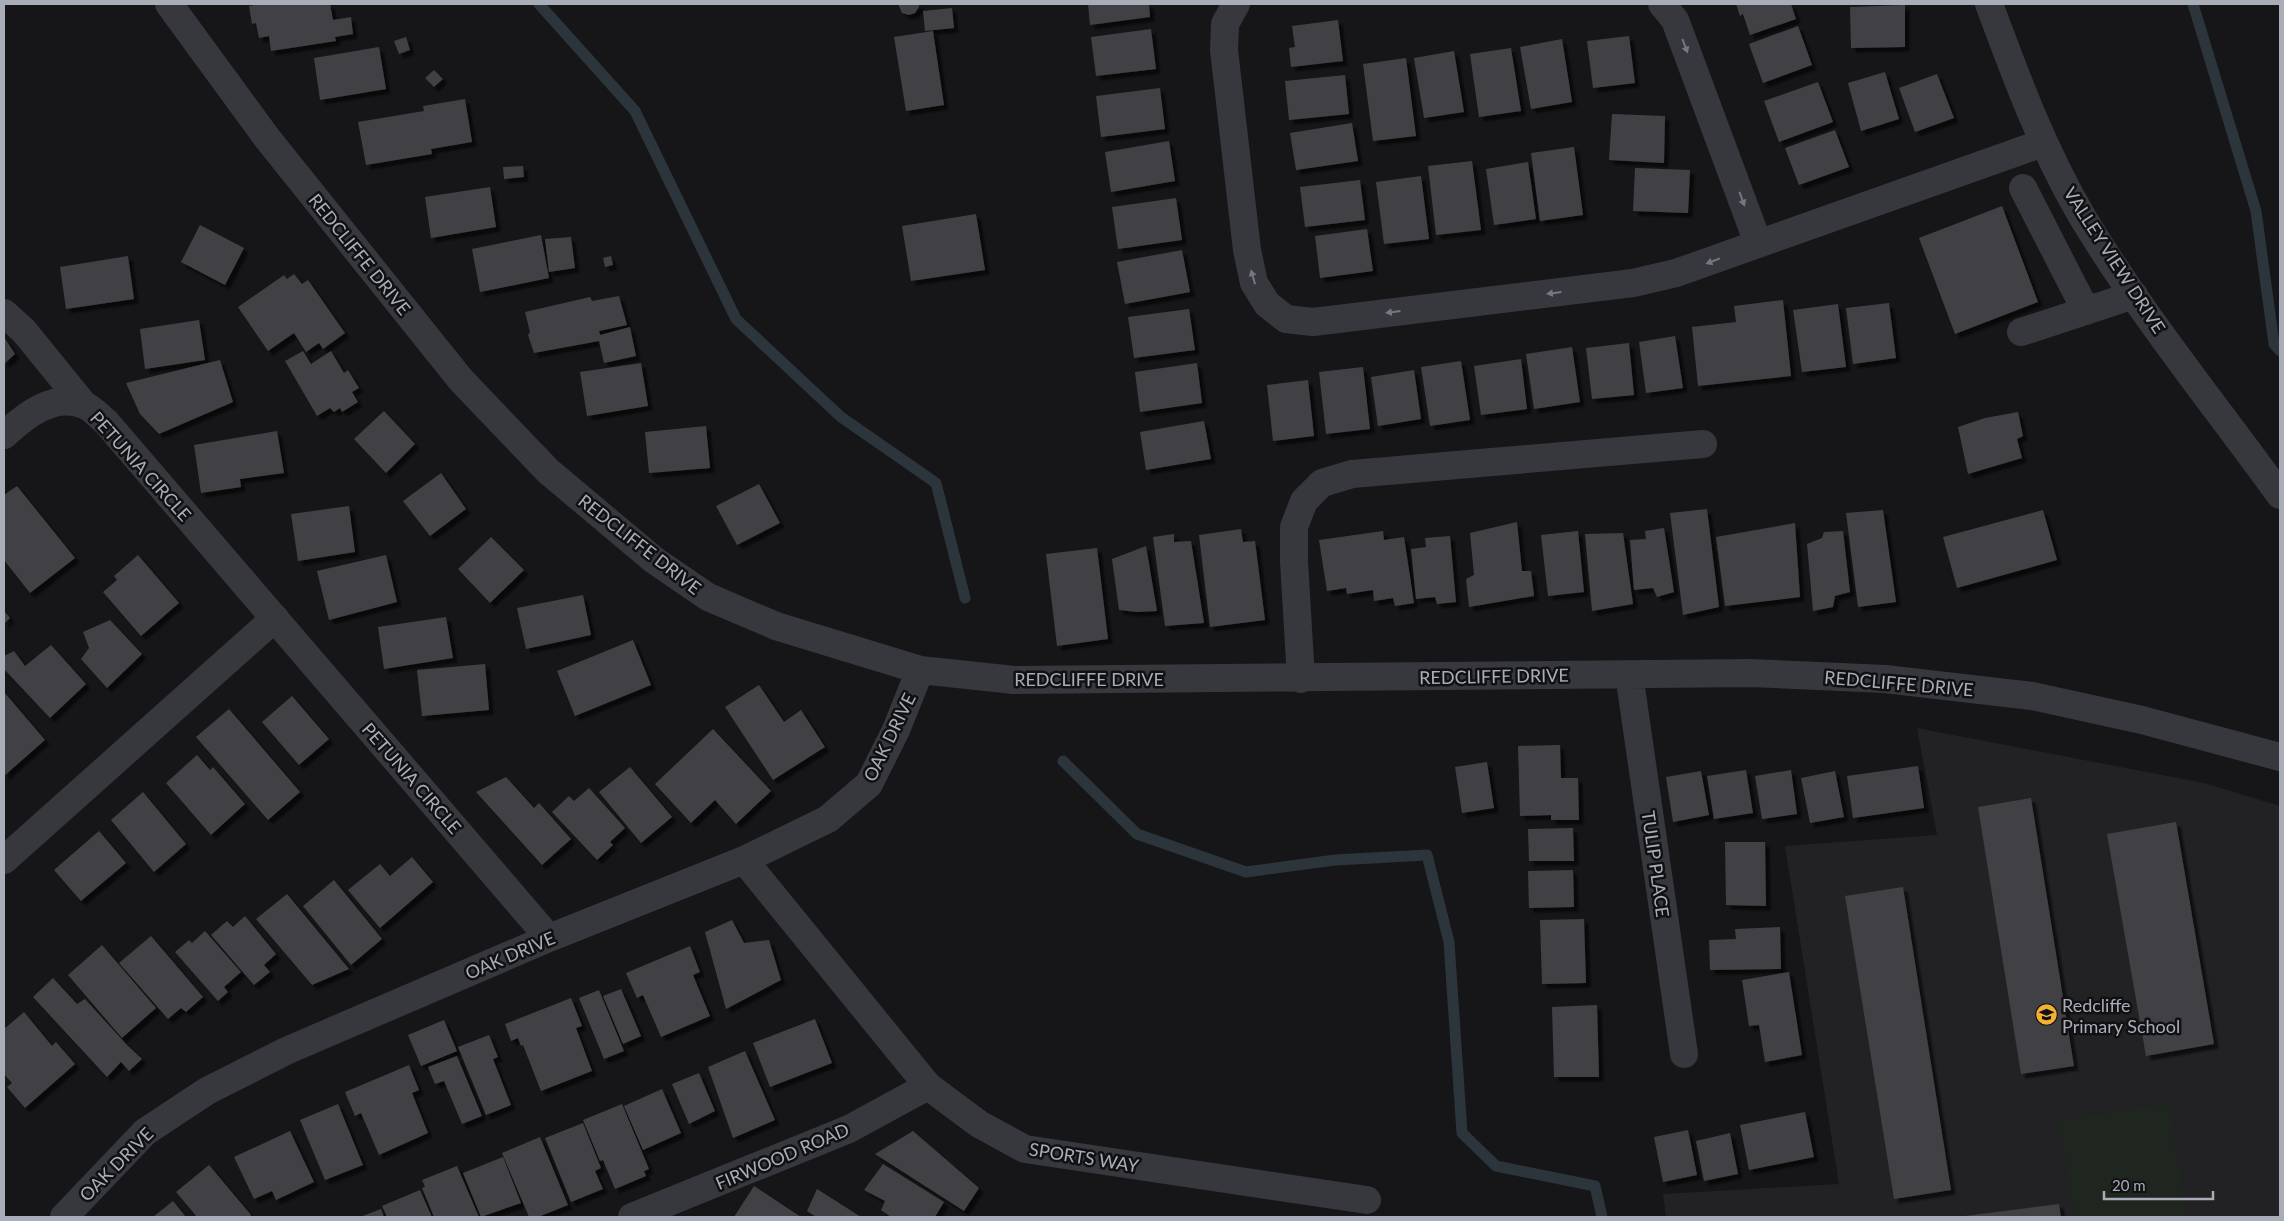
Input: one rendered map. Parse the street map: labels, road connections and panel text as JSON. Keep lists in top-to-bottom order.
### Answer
{
  "streets": {
    "street": [
      "REDCLIFFE DRIVE",
      "VALLEY VIEW DRIVE",
      "PETUNIA CIRCLE",
      "OAK DRIVE",
      "TULIP PLACE",
      "FIRWOOD ROAD",
      "SPORTS WAY"
    ]
  },
  "crossings": [
    ["REDCLIFFE DRIVE", "OAK DRIVE"],
    ["REDCLIFFE DRIVE", "TULIP PLACE"],
    ["PETUNIA CIRCLE", "OAK DRIVE"],
    ["OAK DRIVE", "SPORTS WAY"],
    ["FIRWOOD ROAD", "SPORTS WAY"]
  ],
  "places": {
    "school or university": ["Redcliffe Primary School"]
  },
  "scale_bar": "20 m"
}
